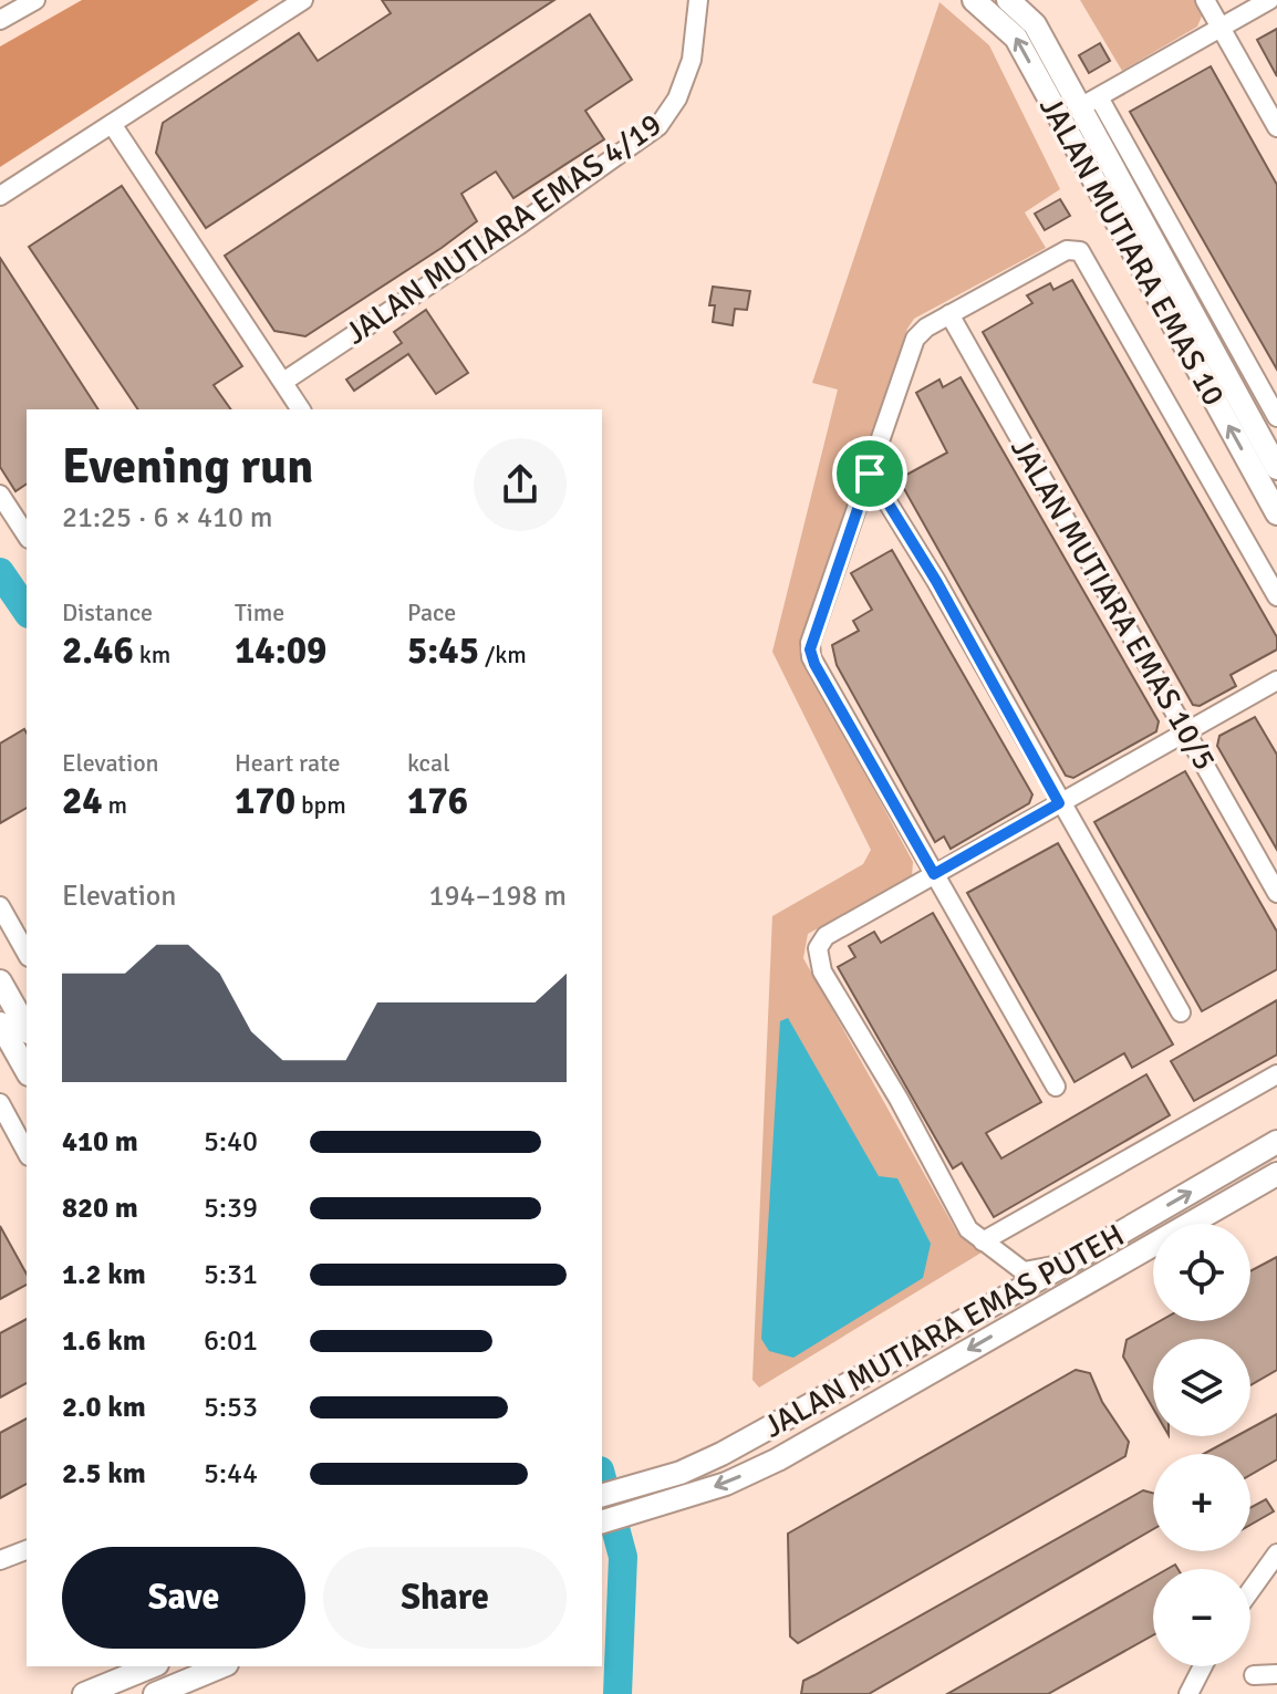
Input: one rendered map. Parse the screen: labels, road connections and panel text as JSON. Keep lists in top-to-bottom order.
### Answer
{
  "streets": {
    "street": [
      "JALAN MUTIARA EMAS 4/19",
      "JALAN MUTIARA EMAS 10",
      "JALAN MUTIARA EMAS 10/5",
      "JALAN MUTIARA EMAS PUTEH"
    ]
  },
  "page": {
    "heading": ["Evening run", "21:25 · 6 × 410 m"],
    "stats": [
      ["Distance", "2.46 km"],
      ["Time", "14:09"],
      ["Pace", "5:45 /km"],
      ["Elevation", "24 m"],
      ["Heart rate", "170 bpm"],
      ["kcal", "176"]
    ],
    "chart": ["Elevation", "194–198 m"],
    "list": [
      {
        "name": "410 m",
        "note": "5:40"
      },
      {
        "name": "820 m",
        "note": "5:39"
      },
      {
        "name": "1.2 km",
        "note": "5:31"
      },
      {
        "name": "1.6 km",
        "note": "6:01"
      },
      {
        "name": "2.0 km",
        "note": "5:53"
      },
      {
        "name": "2.5 km",
        "note": "5:44"
      }
    ],
    "map_buttons": ["+", "−"],
    "buttons": ["Save", "Share"]
  }
}
